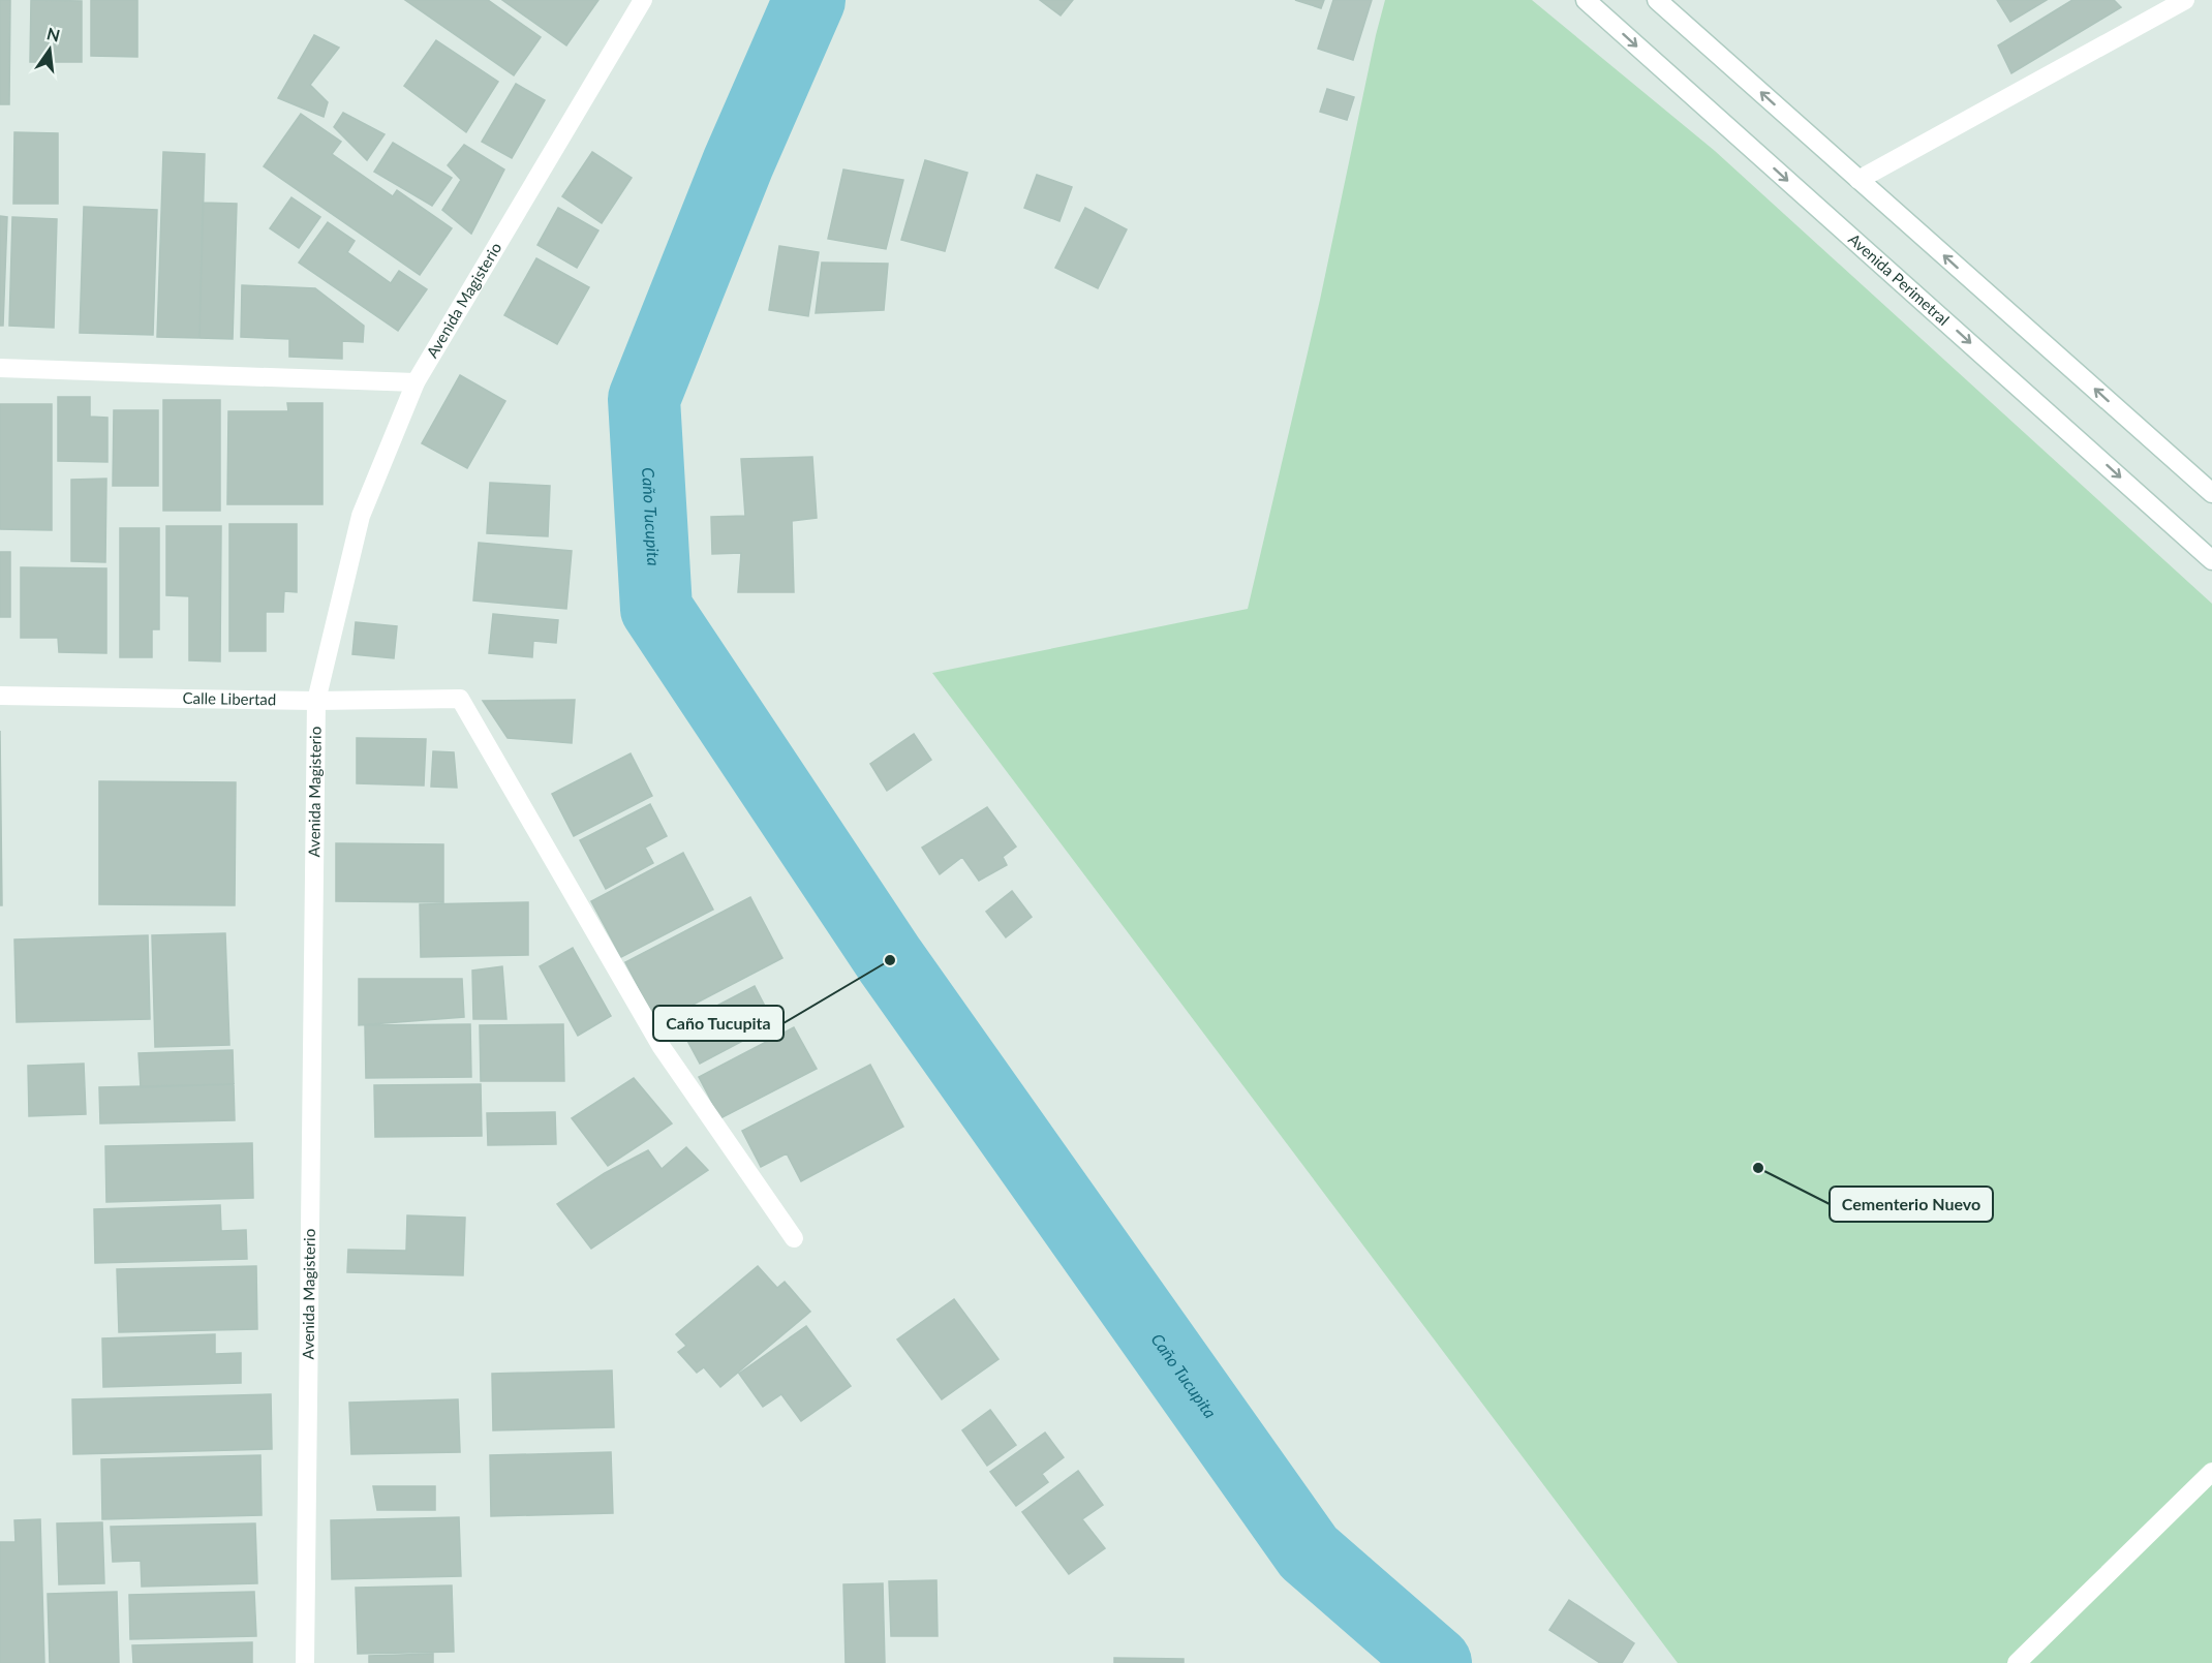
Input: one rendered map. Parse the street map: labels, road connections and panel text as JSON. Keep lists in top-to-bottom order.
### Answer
{
  "streets": {
    "street": ["Avenida Perimetral", "Avenida Magisterio", "Calle Libertad"]
  },
  "crossings": [
    ["Avenida Magisterio", "Calle Libertad"]
  ],
  "water": ["Caño Tucupita"],
  "places": ["Caño Tucupita", "Cementerio Nuevo"],
  "north": "top"
}
